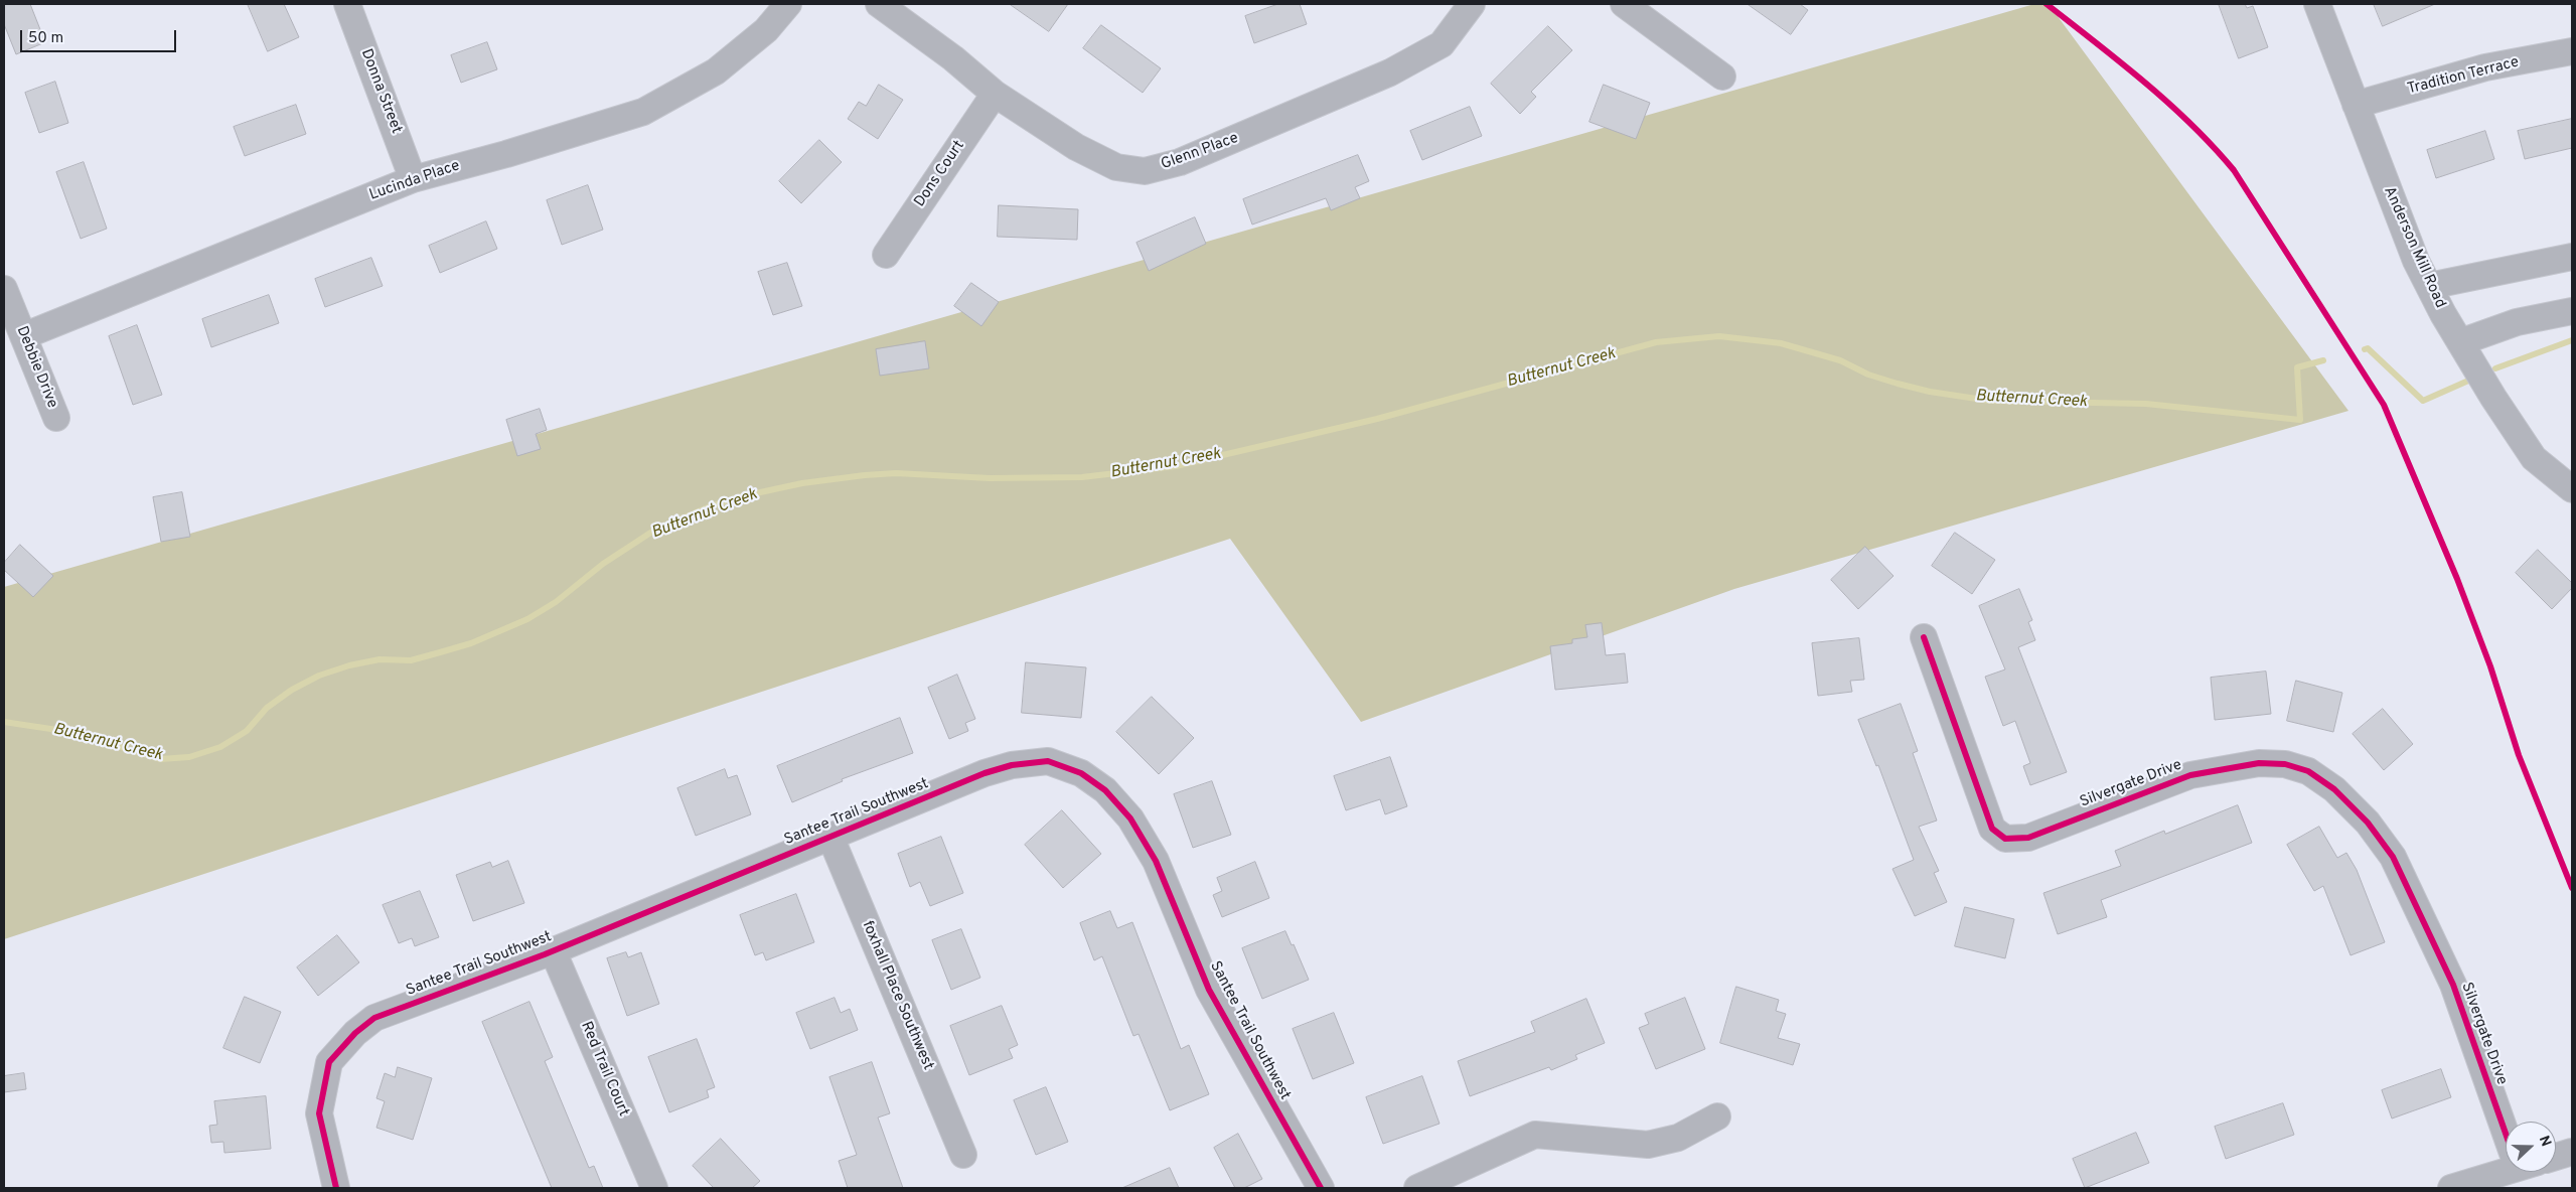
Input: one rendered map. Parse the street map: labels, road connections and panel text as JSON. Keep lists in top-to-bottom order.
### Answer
{
  "streets": {
    "street": [
      "Tradition Terrace",
      "Donna Street",
      "Glenn Place",
      "Dons Court",
      "Lucinda Place",
      "Anderson Mill Road",
      "Debbie Drive",
      "Silvergate Drive",
      "Santee Trail Southwest",
      "foxhall Place Southwest",
      "Red Trail Court"
    ]
  },
  "crossings": [
    ["Tradition Terrace", "Anderson Mill Road"],
    ["Donna Street", "Lucinda Place"],
    ["Glenn Place", "Dons Court"],
    ["Lucinda Place", "Debbie Drive"],
    ["Santee Trail Southwest", "foxhall Place Southwest"],
    ["Santee Trail Southwest", "Red Trail Court"]
  ],
  "water": ["Butternut Creek"],
  "scale_bar": "50 m",
  "north": "right"
}
